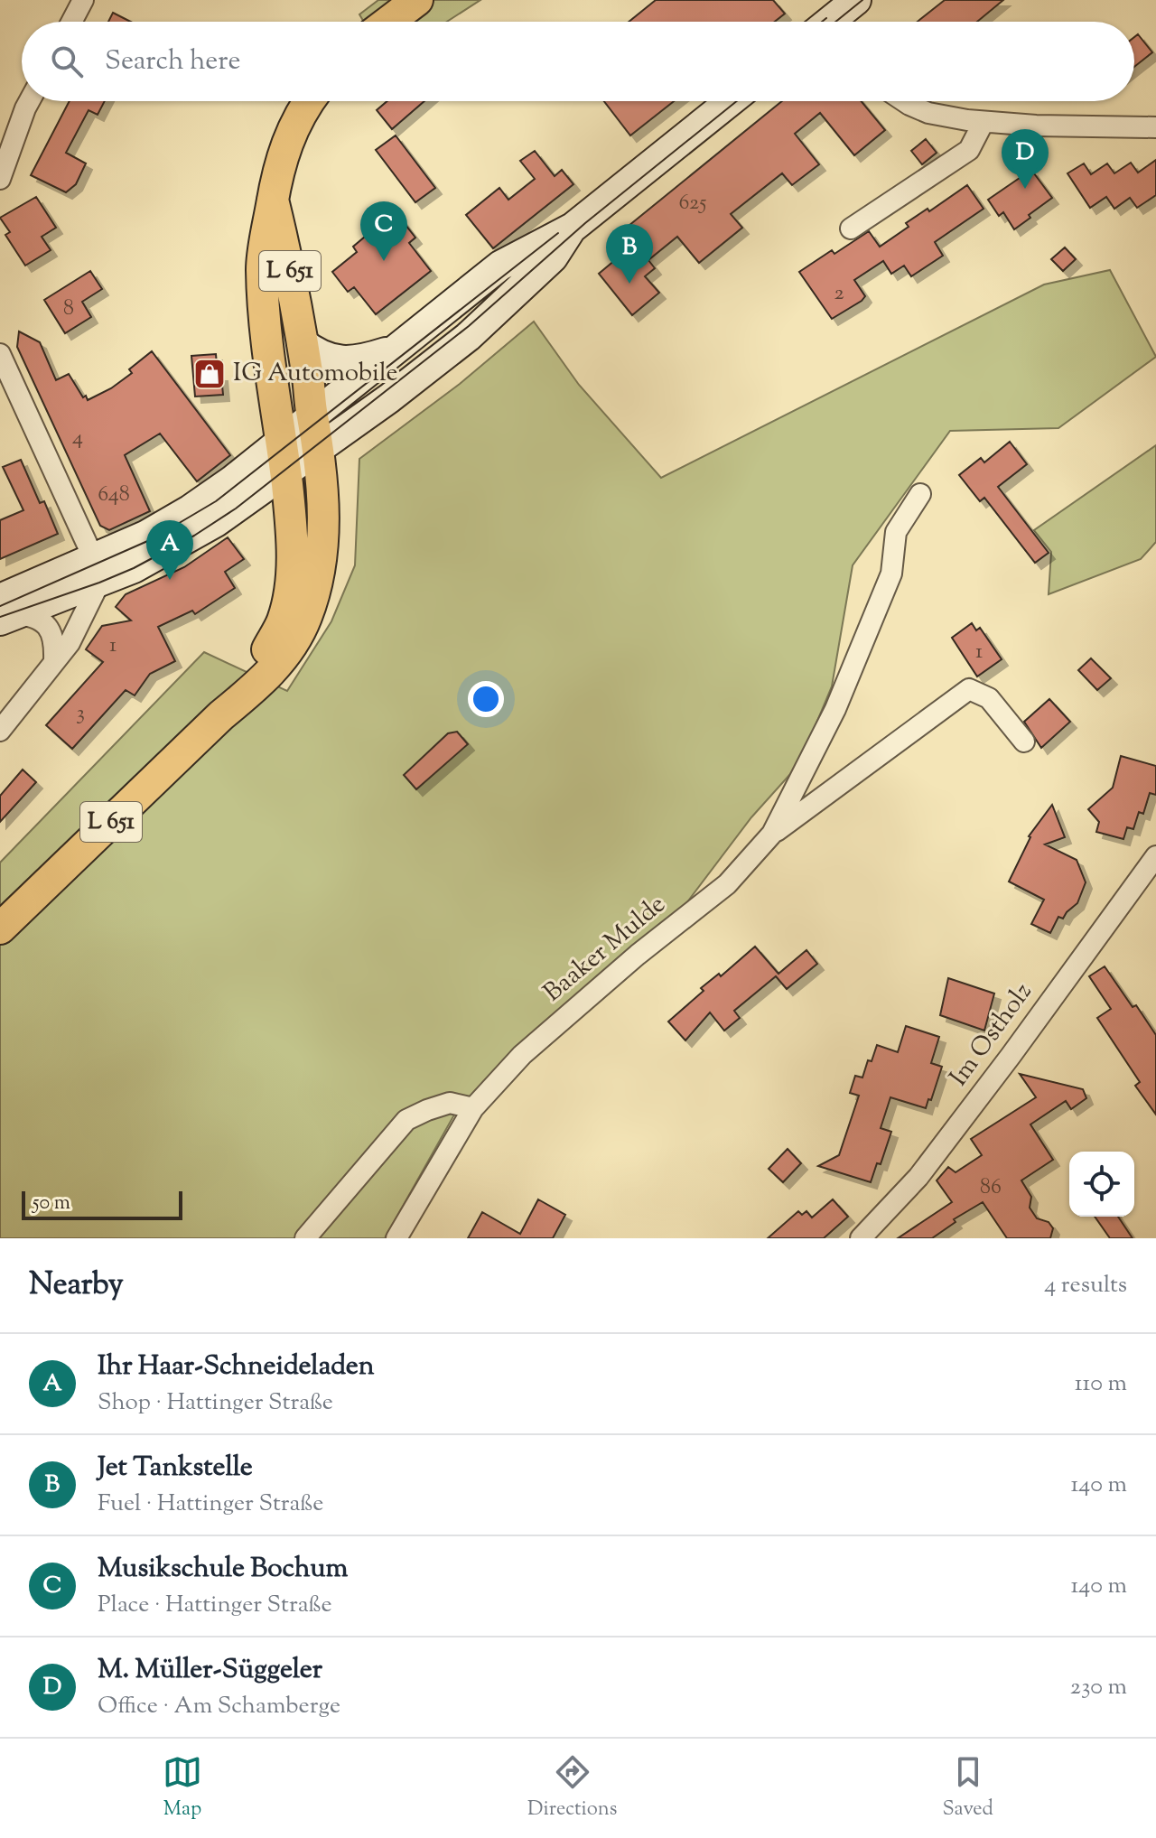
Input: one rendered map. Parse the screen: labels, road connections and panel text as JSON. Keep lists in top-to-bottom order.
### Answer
{
  "streets": {
    "main road": ["L 651"],
    "street": ["Baaker Mulde", "Im Ostholz"]
  },
  "places": {
    "shop": ["IG Automobile"]
  },
  "house_numbers": [
    "625",
    "2",
    "8",
    "4",
    "648",
    "1",
    "1",
    "3",
    "86"
  ],
  "scale_bar": "50 m",
  "page": {
    "search": "Search here",
    "pins": [
      "D",
      "C",
      "B",
      "A"
    ],
    "scale": "50 m",
    "heading": ["Nearby", "4 results"],
    "list": [
      {
        "mark": "A",
        "name": "Ihr Haar-Schneideladen",
        "note": "Shop · Hattinger Straße",
        "value": "110 m"
      },
      {
        "mark": "B",
        "name": "Jet Tankstelle",
        "note": "Fuel · Hattinger Straße",
        "value": "140 m"
      },
      {
        "mark": "C",
        "name": "Musikschule Bochum",
        "note": "Place · Hattinger Straße",
        "value": "140 m"
      },
      {
        "mark": "D",
        "name": "M. Müller-Süggeler",
        "note": "Office · Am Schamberge",
        "value": "230 m"
      }
    ],
    "nav": ["Map", "Directions", "Saved"]
  }
}
